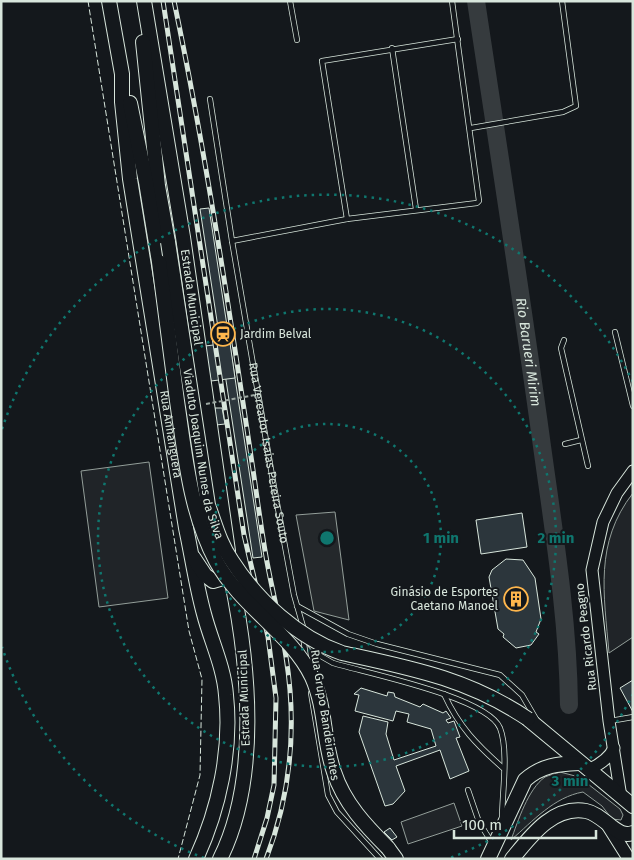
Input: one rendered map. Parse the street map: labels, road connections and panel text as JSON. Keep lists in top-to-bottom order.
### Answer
{
  "streets": {
    "main road": ["Estrada Municipal", "Rua Anhanguera", "Viaduto Joaquim Nunes da Silva"],
    "street": ["Rua Ricardo Peagno"],
    "lane": ["Rua Vereador Isaias Pereira Souto", "Rua Grupo Bandeirantes"]
  },
  "crossings": [
    ["Estrada Municipal", "Viaduto Joaquim Nunes da Silva"],
    ["Rua Anhanguera", "Viaduto Joaquim Nunes da Silva"],
    ["Viaduto Joaquim Nunes da Silva", "Rua Grupo Bandeirantes"],
    ["Rua Vereador Isaias Pereira Souto", "Rua Grupo Bandeirantes"]
  ],
  "water": ["Rio Barueri Mirim"],
  "places": {
    "station": ["Jardim Belval"],
    "building": ["Ginásio de Esportes Caetano Manoel"]
  },
  "scale_bar": "100 m",
  "rings": ["1 min", "2 min", "3 min"]
}
